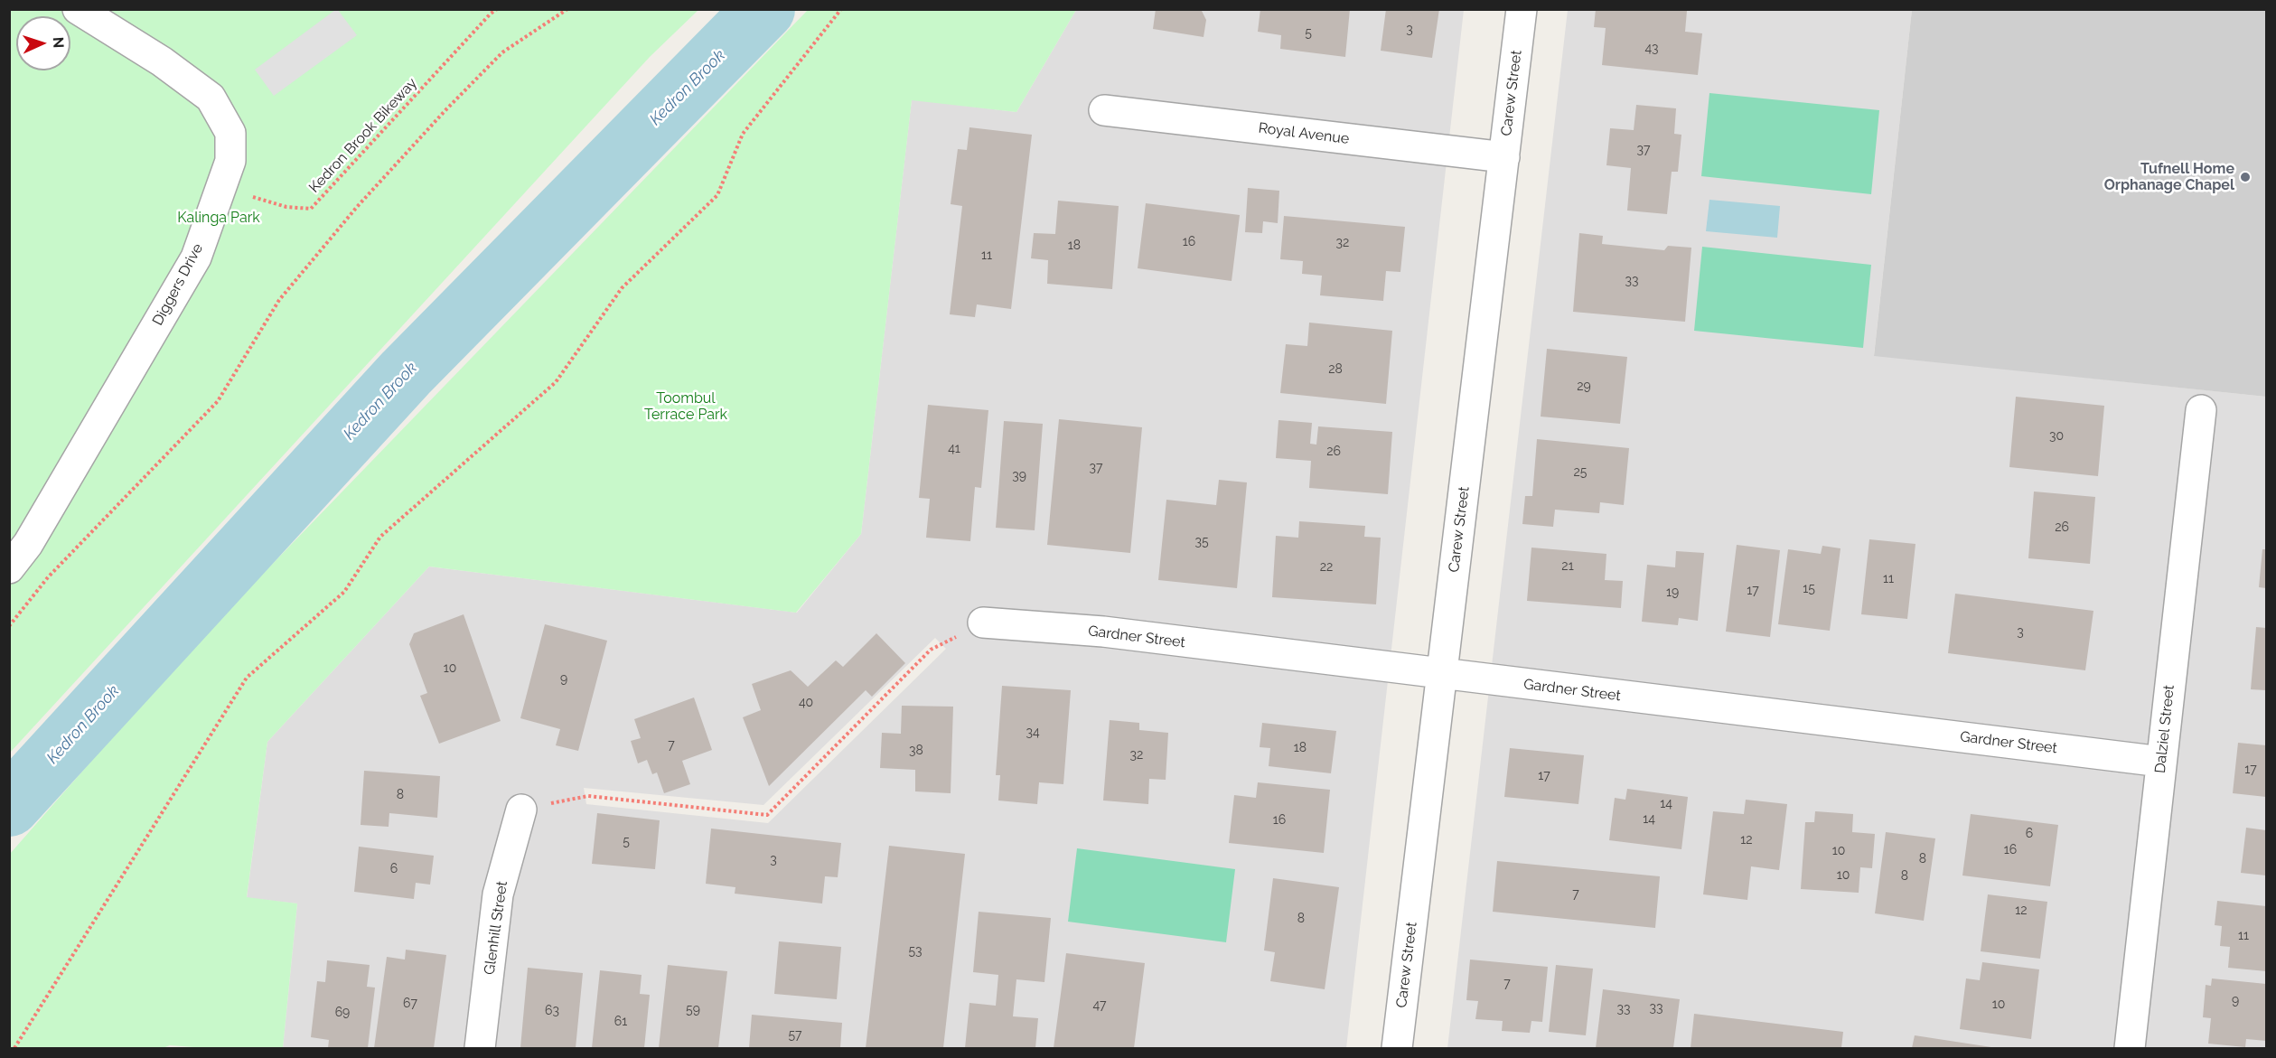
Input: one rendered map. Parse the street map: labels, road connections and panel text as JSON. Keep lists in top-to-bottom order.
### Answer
{
  "streets": {
    "street": [
      "Carew Street",
      "Royal Avenue",
      "Diggers Drive",
      "Gardner Street",
      "Dalziel Street",
      "Glenhill Street"
    ],
    "path": ["Kedron Brook Bikeway"]
  },
  "crossings": [
    ["Carew Street", "Royal Avenue"],
    ["Carew Street", "Gardner Street"],
    ["Kedron Brook Bikeway", "Diggers Drive"],
    ["Gardner Street", "Dalziel Street"]
  ],
  "water": ["Kedron Brook"],
  "parks": ["Kalinga Park", "Toombul Terrace Park"],
  "places": ["Tufnell Home Orphanage Chapel"],
  "house_numbers": [
    "3",
    "5",
    "43",
    "37",
    "16",
    "32",
    "18",
    "11",
    "33",
    "28",
    "29",
    "30",
    "41",
    "26",
    "37",
    "25",
    "39",
    "26",
    "35",
    "21",
    "22",
    "11",
    "15",
    "17",
    "19",
    "3",
    "10",
    "9",
    "40",
    "34",
    "7",
    "18",
    "38",
    "32",
    "17",
    "17",
    "8",
    "14",
    "14",
    "16",
    "6",
    "12",
    "5",
    "16",
    "10",
    "8",
    "3",
    "6",
    "10",
    "8",
    "7",
    "12",
    "8",
    "11",
    "53",
    "7",
    "9",
    "67",
    "10",
    "47",
    "33",
    "33",
    "59",
    "63",
    "69",
    "61",
    "57"
  ],
  "north": "right"
}
